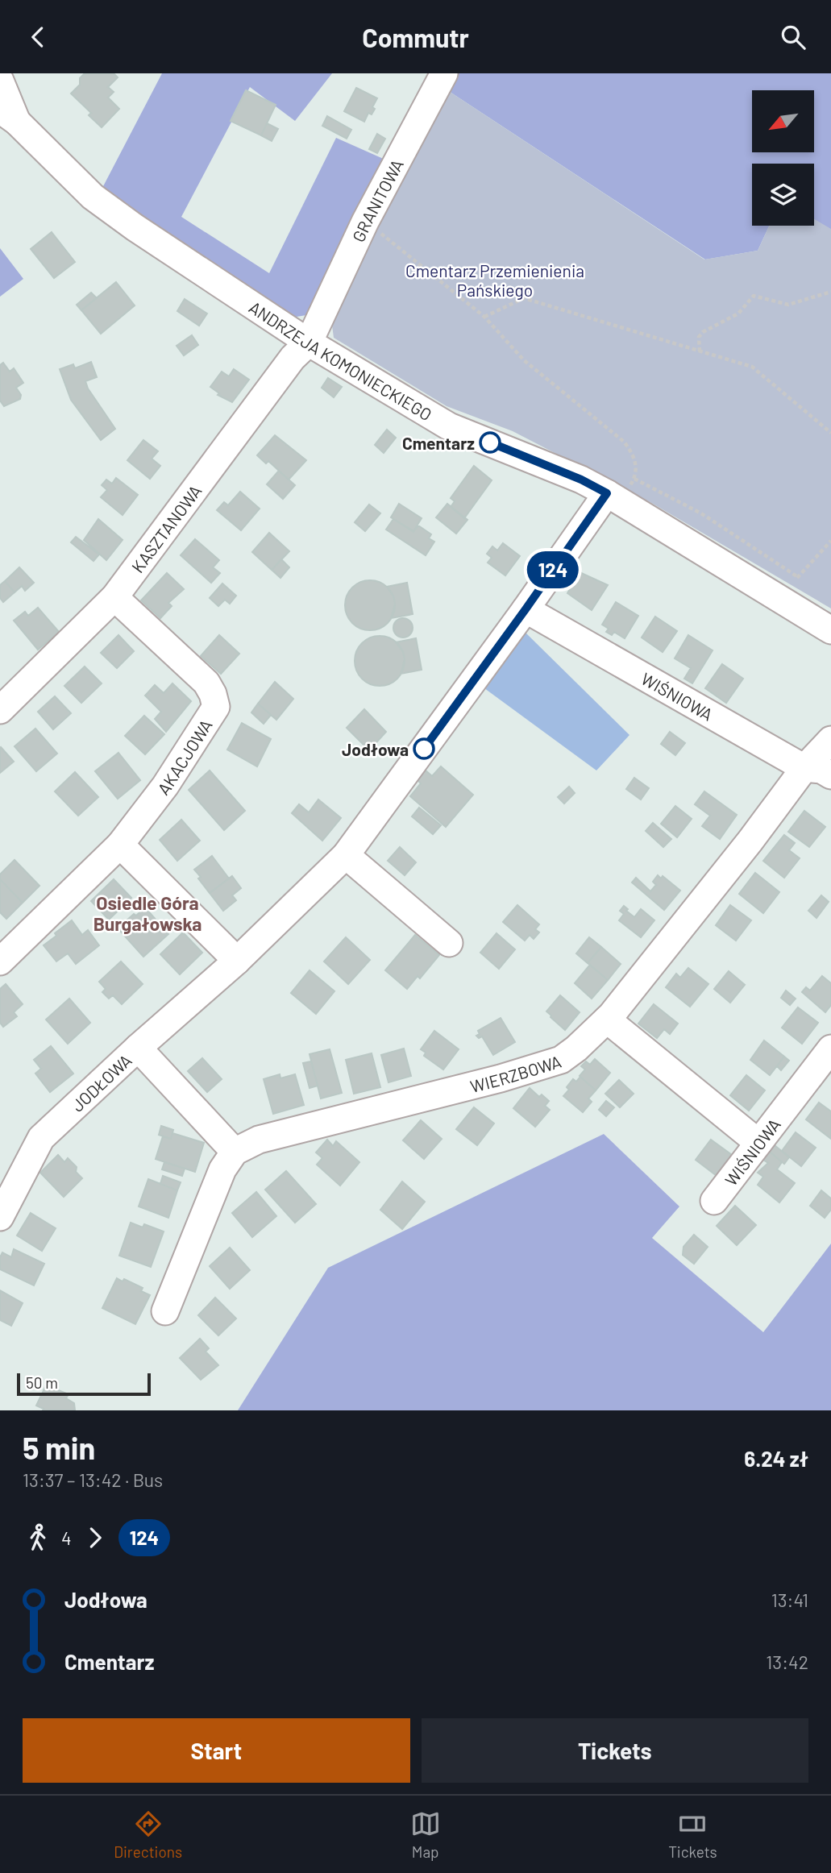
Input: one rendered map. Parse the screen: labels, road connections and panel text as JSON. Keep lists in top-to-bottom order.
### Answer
{
  "streets": {
    "street": [
      "GRANITOWA",
      "ANDRZEJA KOMONIECKIEGO",
      "KASZTANOWA",
      "WIŚNIOWA",
      "AKACJOWA",
      "WIERZBOWA",
      "JODŁOWA"
    ]
  },
  "crossings": [
    ["GRANITOWA", "ANDRZEJA KOMONIECKIEGO"],
    ["GRANITOWA", "KASZTANOWA"],
    ["ANDRZEJA KOMONIECKIEGO", "KASZTANOWA"],
    ["ANDRZEJA KOMONIECKIEGO", "JODŁOWA"],
    ["KASZTANOWA", "AKACJOWA"],
    ["WIŚNIOWA", "WIERZBOWA"],
    ["WIŚNIOWA", "JODŁOWA"]
  ],
  "districts": ["Osiedle Góra Burgałowska"],
  "parks": ["Cmentarz Przemienienia Pańskiego"],
  "places": ["Cmentarz", "Jodłowa"],
  "lines": ["bus line 124"],
  "scale_bar": "50 m",
  "north": "bottom left",
  "page": {
    "header": "Commutr",
    "on_map": "124",
    "scale": "50 m",
    "heading": ["5 min", "13:37 – 13:42 · Bus", "6.24 zł"],
    "legs": ["4", "124"],
    "list": [
      {
        "name": "Jodłowa",
        "value": "13:41"
      },
      {
        "name": "Cmentarz",
        "value": "13:42"
      }
    ],
    "buttons": ["Start", "Tickets"],
    "tabs": ["Directions", "Map", "Tickets"]
  }
}
